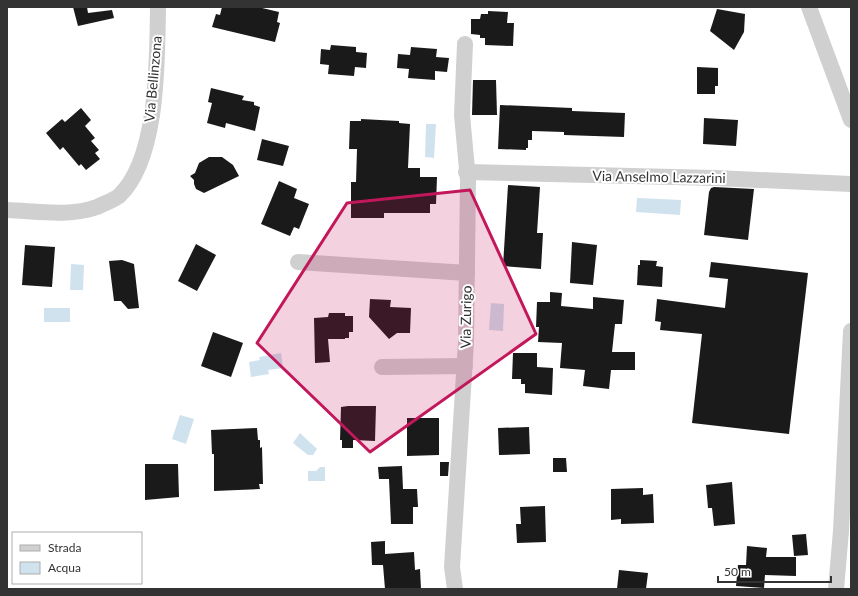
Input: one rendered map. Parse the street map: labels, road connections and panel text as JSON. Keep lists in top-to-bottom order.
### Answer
{
  "streets": {
    "street": ["Via Bellinzona", "Via Anselmo Lazzarini", "Via Zurigo"]
  },
  "crossings": [
    ["Via Anselmo Lazzarini", "Via Zurigo"]
  ],
  "legend": ["Strada", "Acqua"],
  "scale_bar": "50 m"
}
